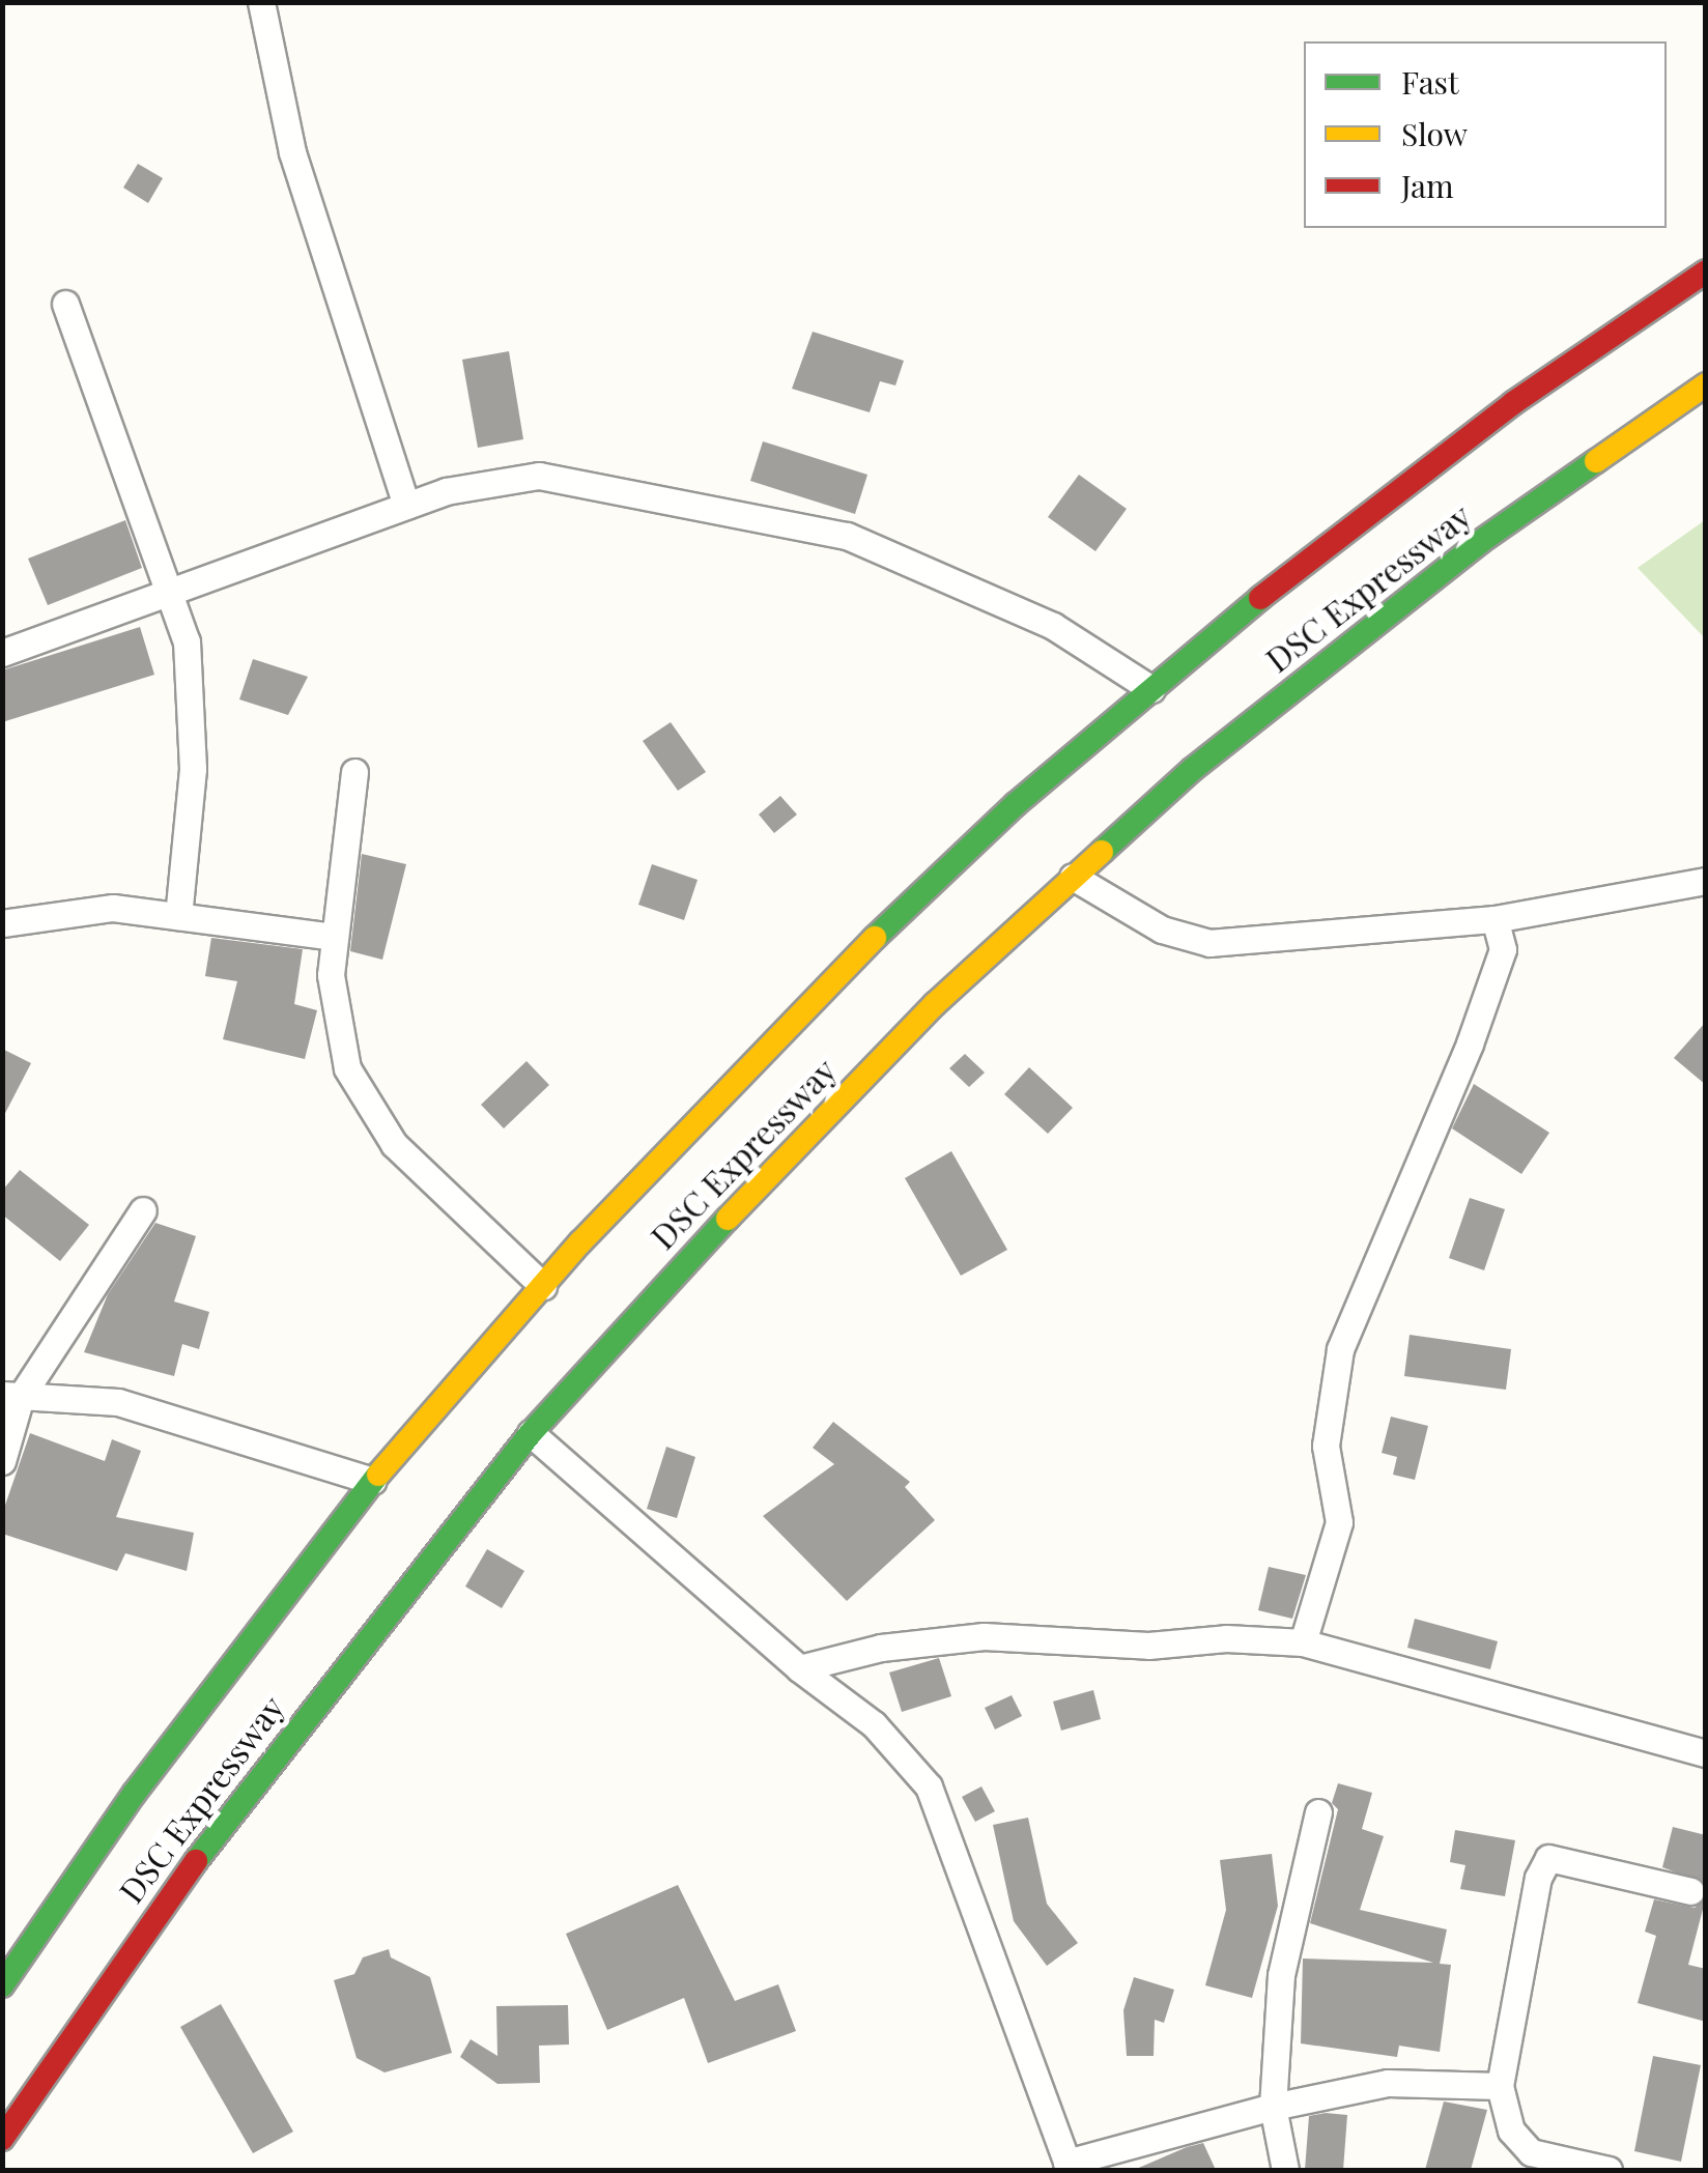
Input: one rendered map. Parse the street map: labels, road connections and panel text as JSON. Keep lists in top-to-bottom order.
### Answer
{
  "streets": {
    "main road": ["DSC Expressway"]
  },
  "legend": ["Fast", "Slow", "Jam"]
}
